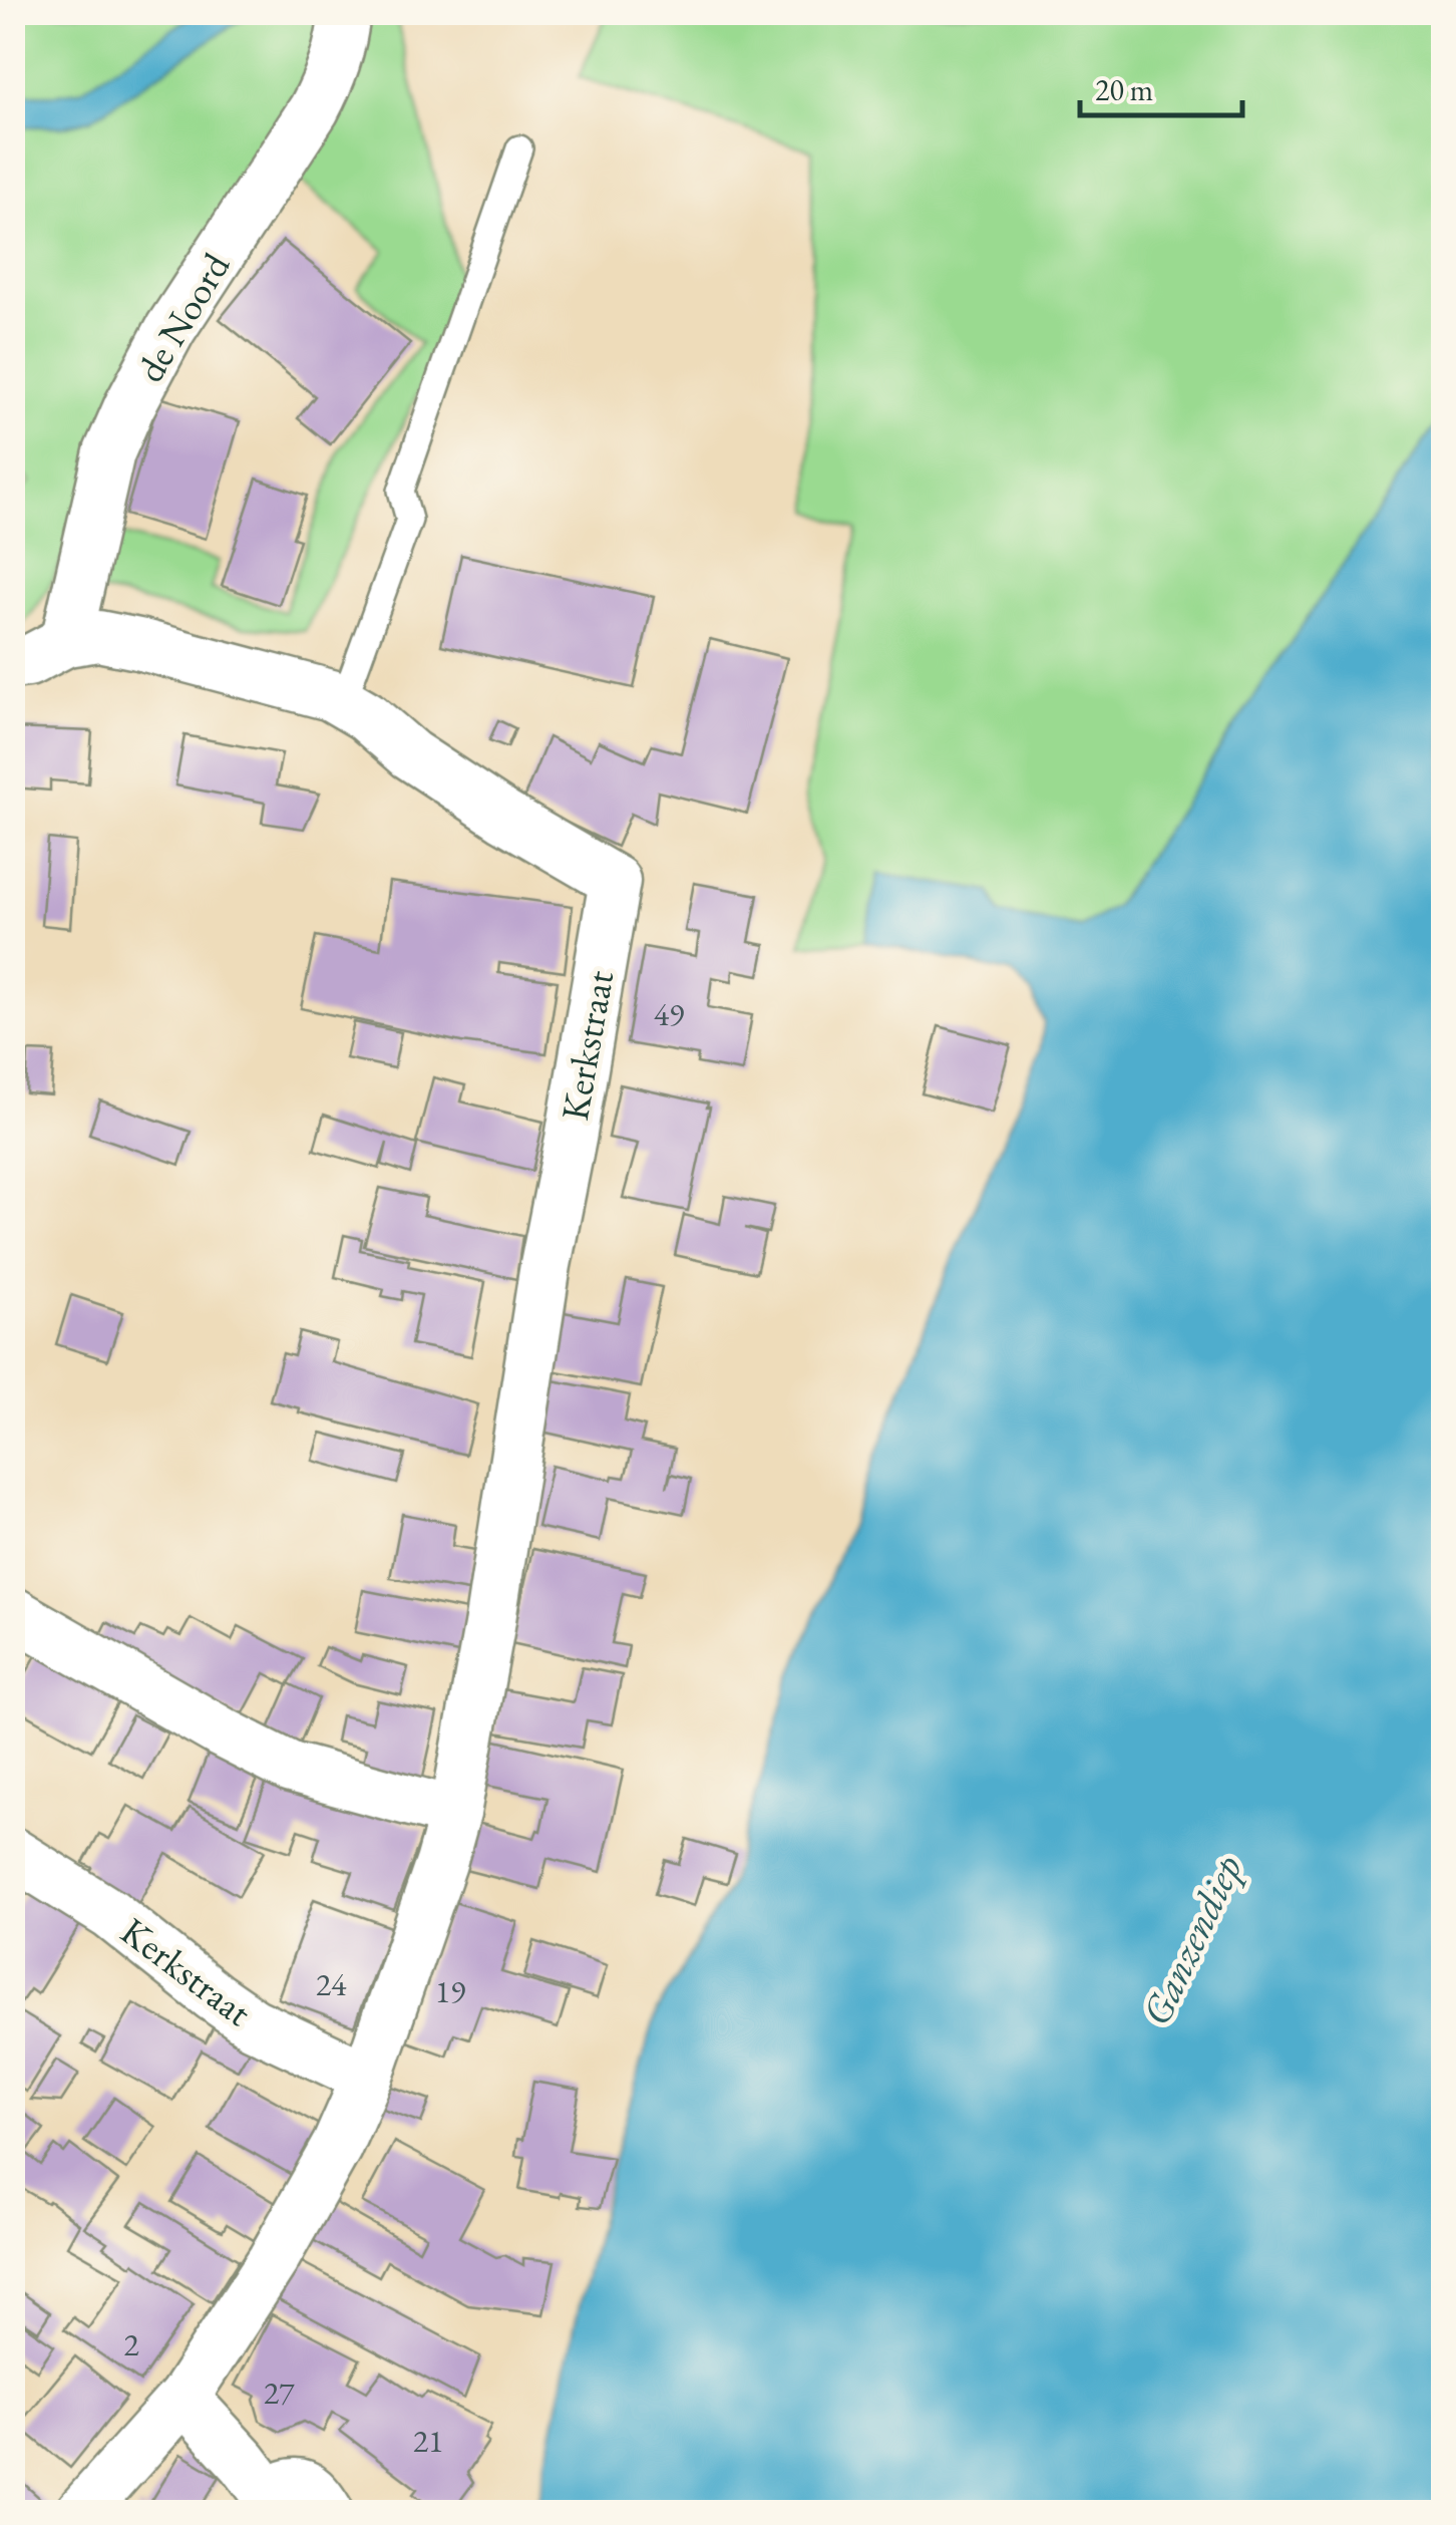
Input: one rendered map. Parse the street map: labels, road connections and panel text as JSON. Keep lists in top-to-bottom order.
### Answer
{
  "streets": {
    "street": ["de Noord", "Kerkstraat"]
  },
  "crossings": [
    ["de Noord", "Kerkstraat"]
  ],
  "water": ["Ganzendiep"],
  "house_numbers": [
    "49",
    "24",
    "19",
    "2",
    "27",
    "21"
  ],
  "scale_bar": "20 m"
}
